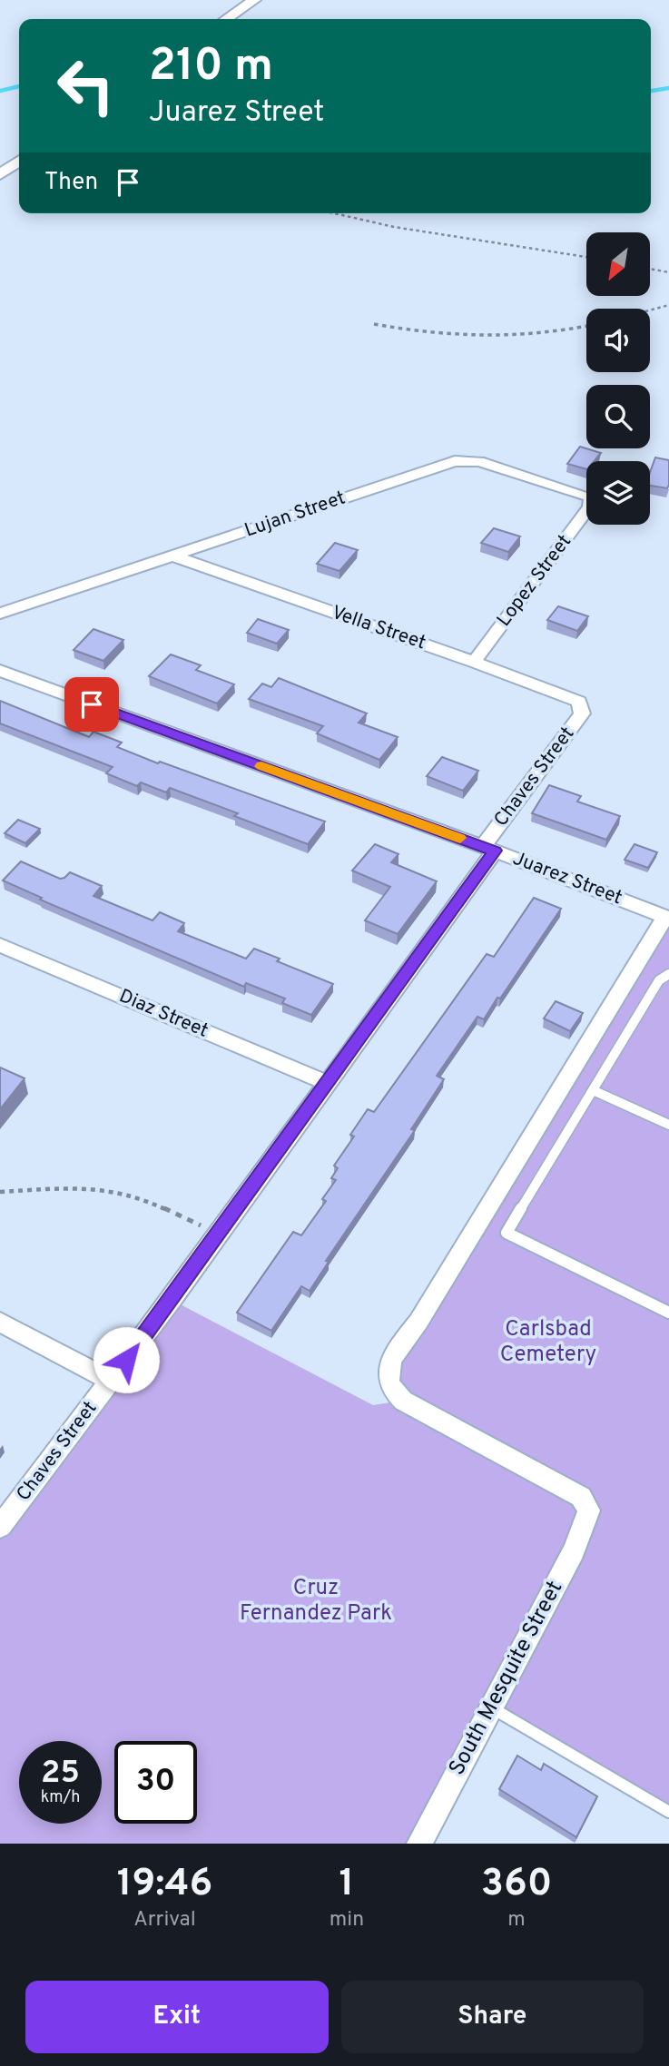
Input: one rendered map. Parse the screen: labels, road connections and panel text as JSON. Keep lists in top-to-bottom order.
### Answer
{
  "streets": {
    "street": [
      "Lujan Street",
      "Lopez Street",
      "Vella Street",
      "Chaves Street",
      "Juarez Street",
      "Diaz Street",
      "South Mesquite Street"
    ]
  },
  "crossings": [
    ["Lujan Street", "Vella Street"],
    ["Lopez Street", "Vella Street"],
    ["Vella Street", "Chaves Street"],
    ["Chaves Street", "Juarez Street"],
    ["Chaves Street", "Diaz Street"],
    ["Juarez Street", "South Mesquite Street"]
  ],
  "parks": ["Carlsbad Cemetery", "Cruz Fernandez Park"],
  "north": "bottom left",
  "page": {
    "turn": ["210 m", "Juarez Street"],
    "then": "Then",
    "speed": "25 km/h",
    "limit": "30",
    "eta": [
      "19:46",
      "Arrival",
      "1",
      "min",
      "360",
      "m"
    ],
    "buttons": ["Exit", "Share"]
  }
}
